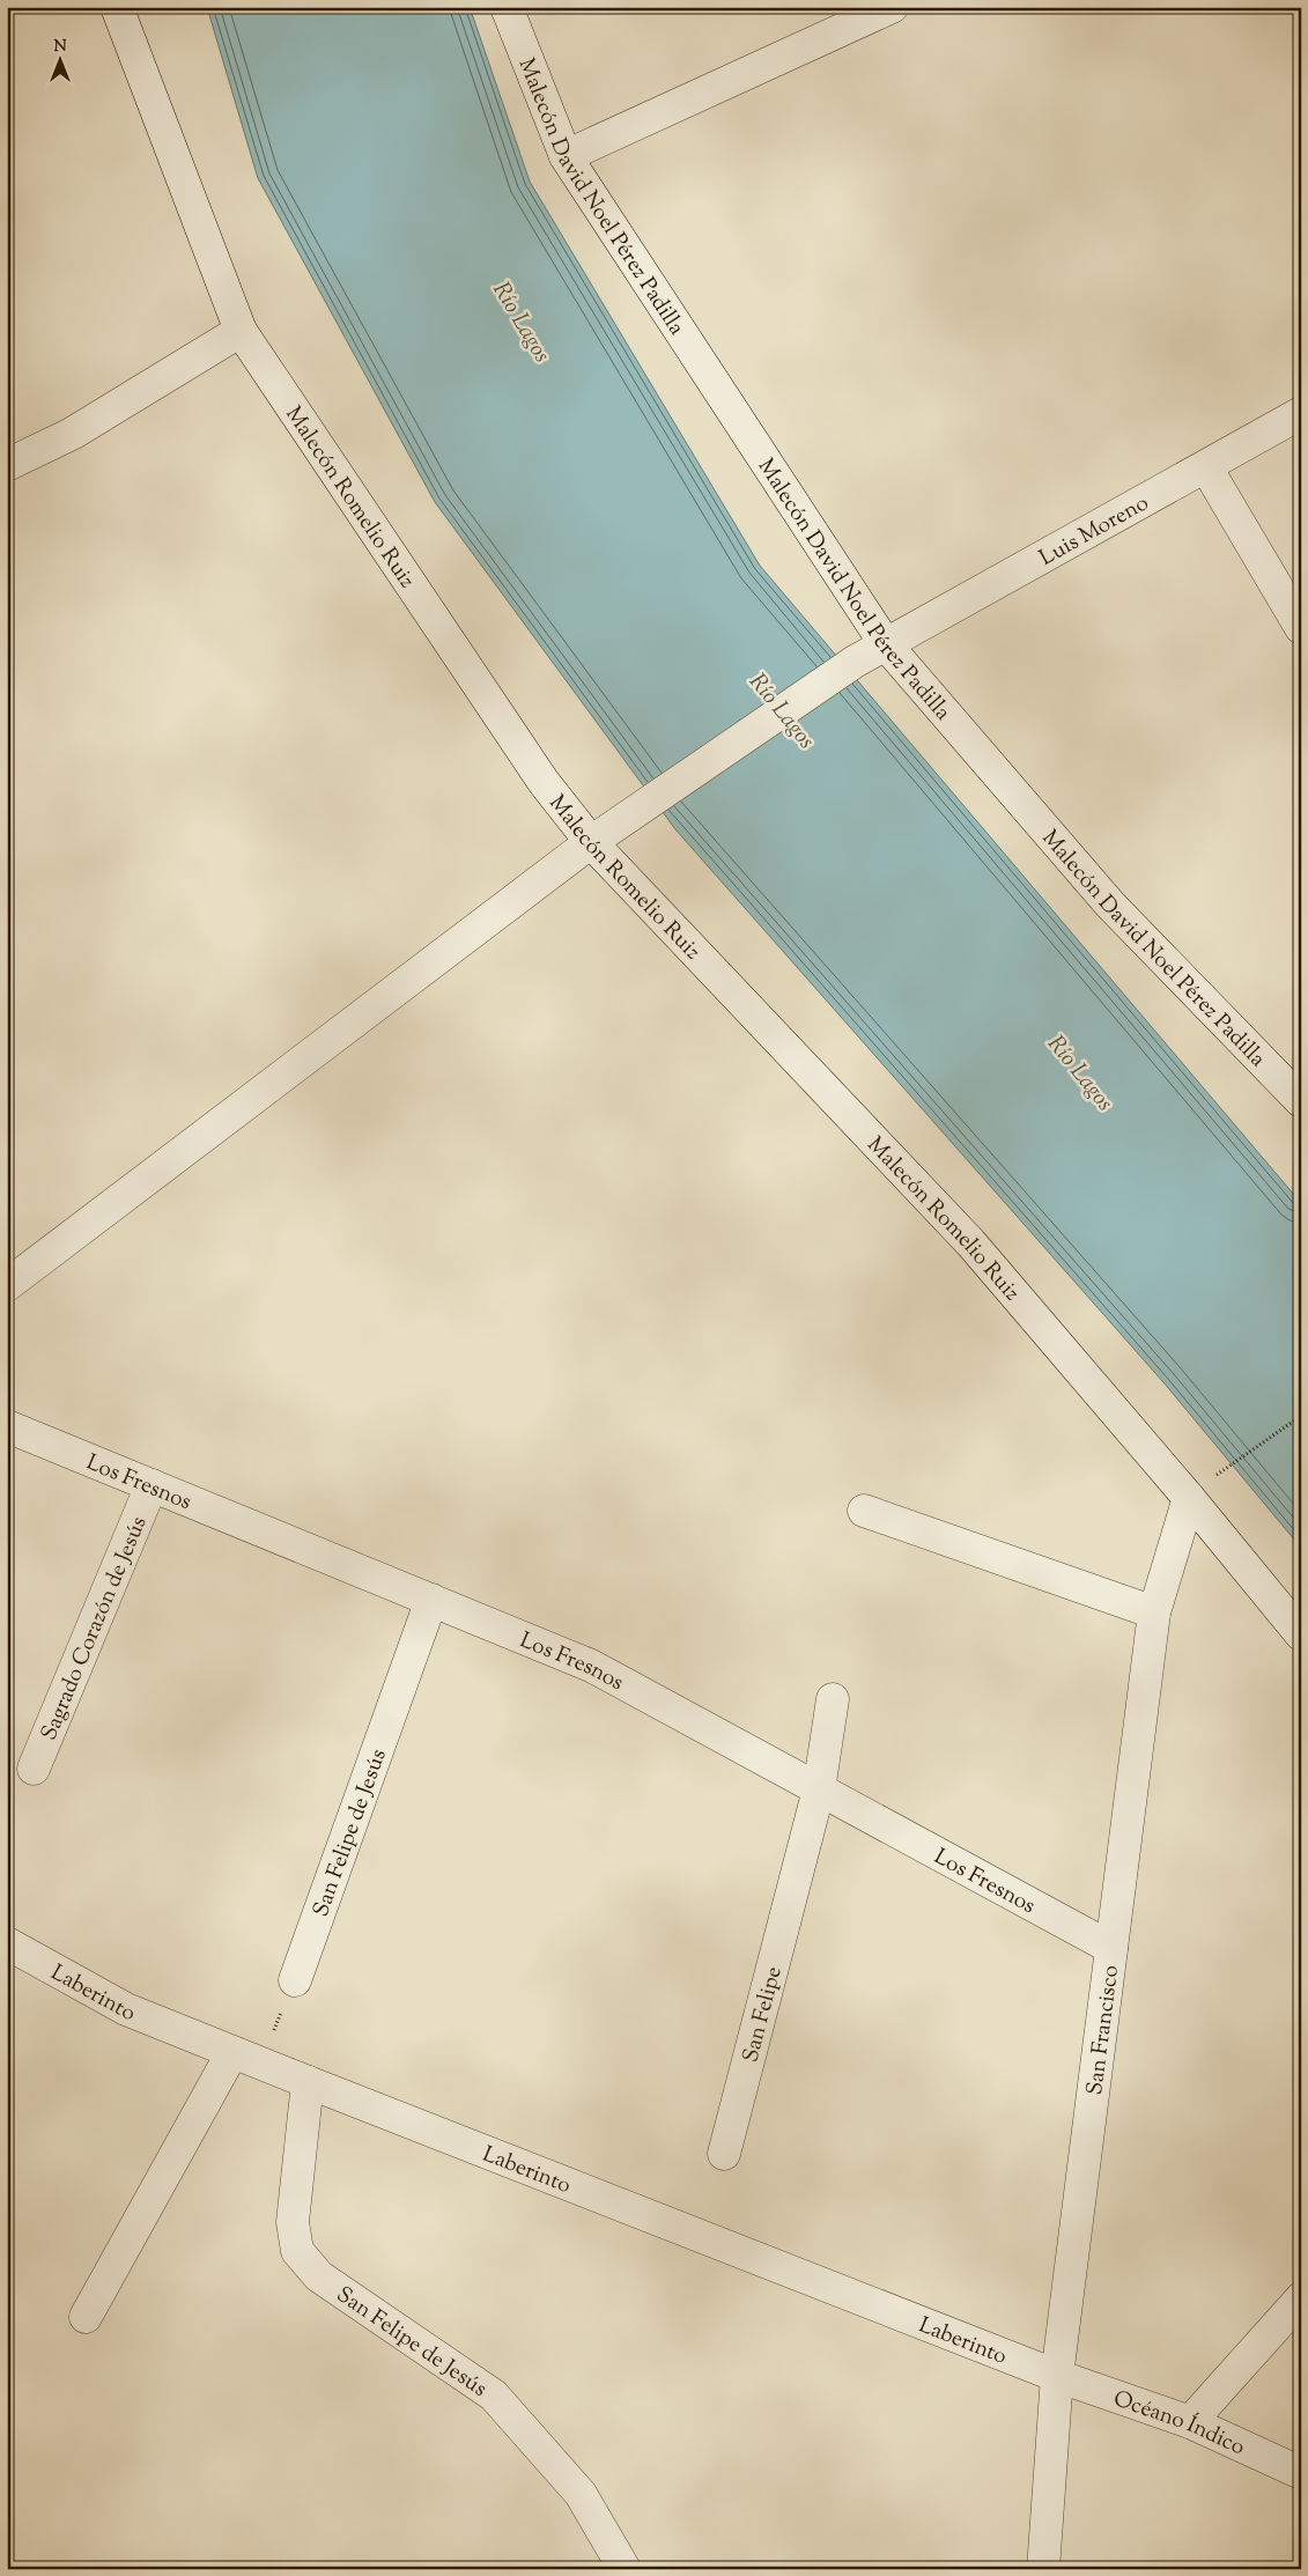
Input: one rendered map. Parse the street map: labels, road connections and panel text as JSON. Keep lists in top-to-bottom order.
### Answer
{
  "streets": {
    "street": [
      "Malecón David Noel Pérez Padilla",
      "Malecón Romelio Ruiz",
      "Luis Moreno",
      "Los Fresnos",
      "Sagrado Corazón de Jesús",
      "San Felipe de Jesús",
      "Laberinto",
      "San Felipe",
      "San Francisco",
      "Océano Índico"
    ]
  },
  "crossings": [
    ["Malecón David Noel Pérez Padilla", "Luis Moreno"],
    ["Malecón Romelio Ruiz", "Luis Moreno"],
    ["Malecón Romelio Ruiz", "San Francisco"],
    ["Los Fresnos", "Sagrado Corazón de Jesús"],
    ["Los Fresnos", "San Felipe de Jesús"],
    ["Los Fresnos", "San Felipe"],
    ["Los Fresnos", "San Francisco"],
    ["San Felipe de Jesús", "Laberinto"],
    ["Laberinto", "San Francisco"],
    ["Laberinto", "Océano Índico"],
    ["San Francisco", "Océano Índico"]
  ],
  "water": ["Río Lagos"],
  "north": "top"
}
